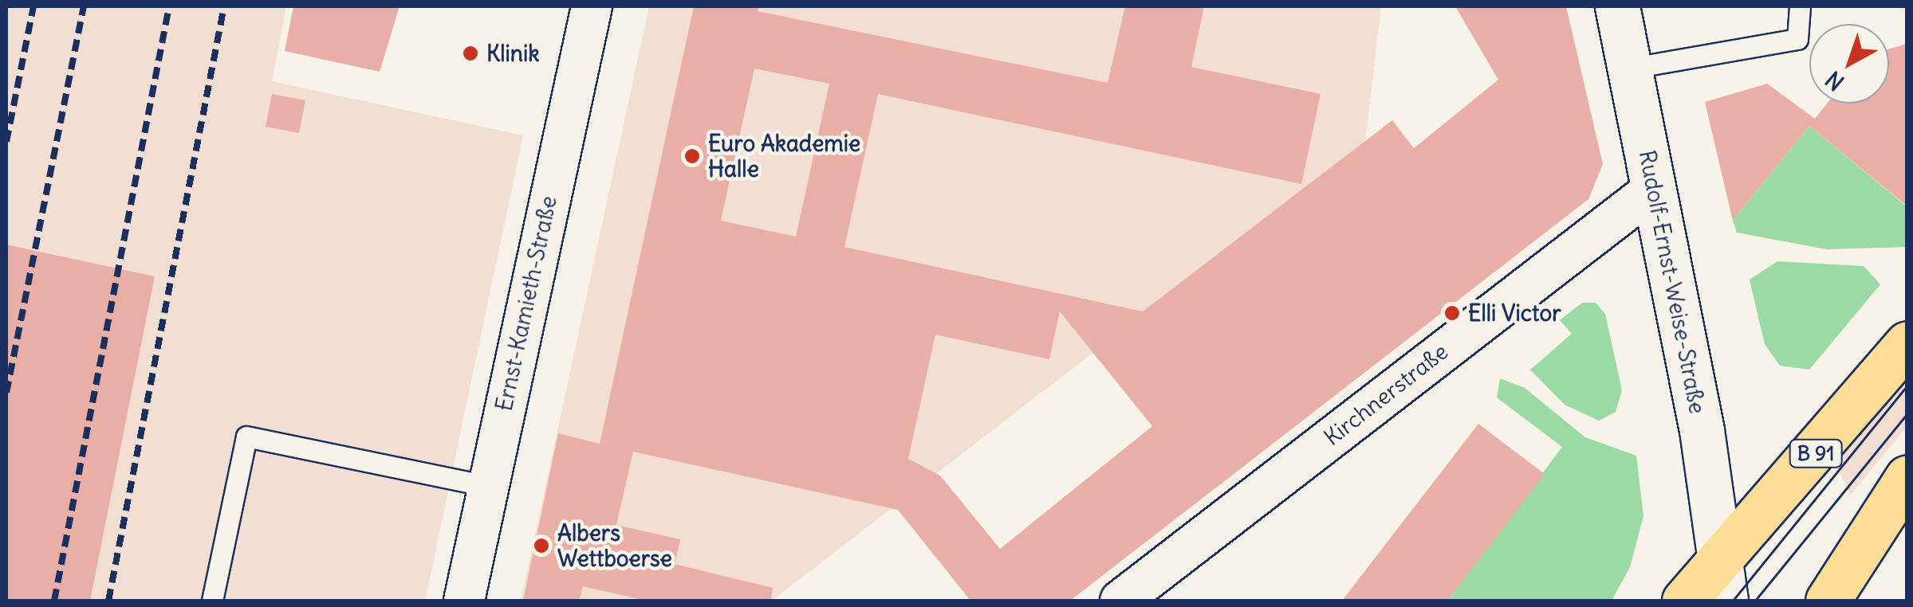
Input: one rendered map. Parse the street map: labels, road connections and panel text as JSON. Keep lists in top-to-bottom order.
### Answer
{
  "streets": {
    "main road": ["Rudolf-Ernst-Weise-Straße", "B 91"],
    "street": ["Ernst-Kamieth-Straße", "Kirchnerstraße"]
  },
  "crossings": [
    ["Rudolf-Ernst-Weise-Straße", "Kirchnerstraße"],
    ["Rudolf-Ernst-Weise-Straße", "B 91"]
  ],
  "places": [
    "Klinik",
    "Euro Akademie Halle",
    "Elli Victor",
    "Albers Wettboerse"
  ],
  "north": "bottom left"
}
